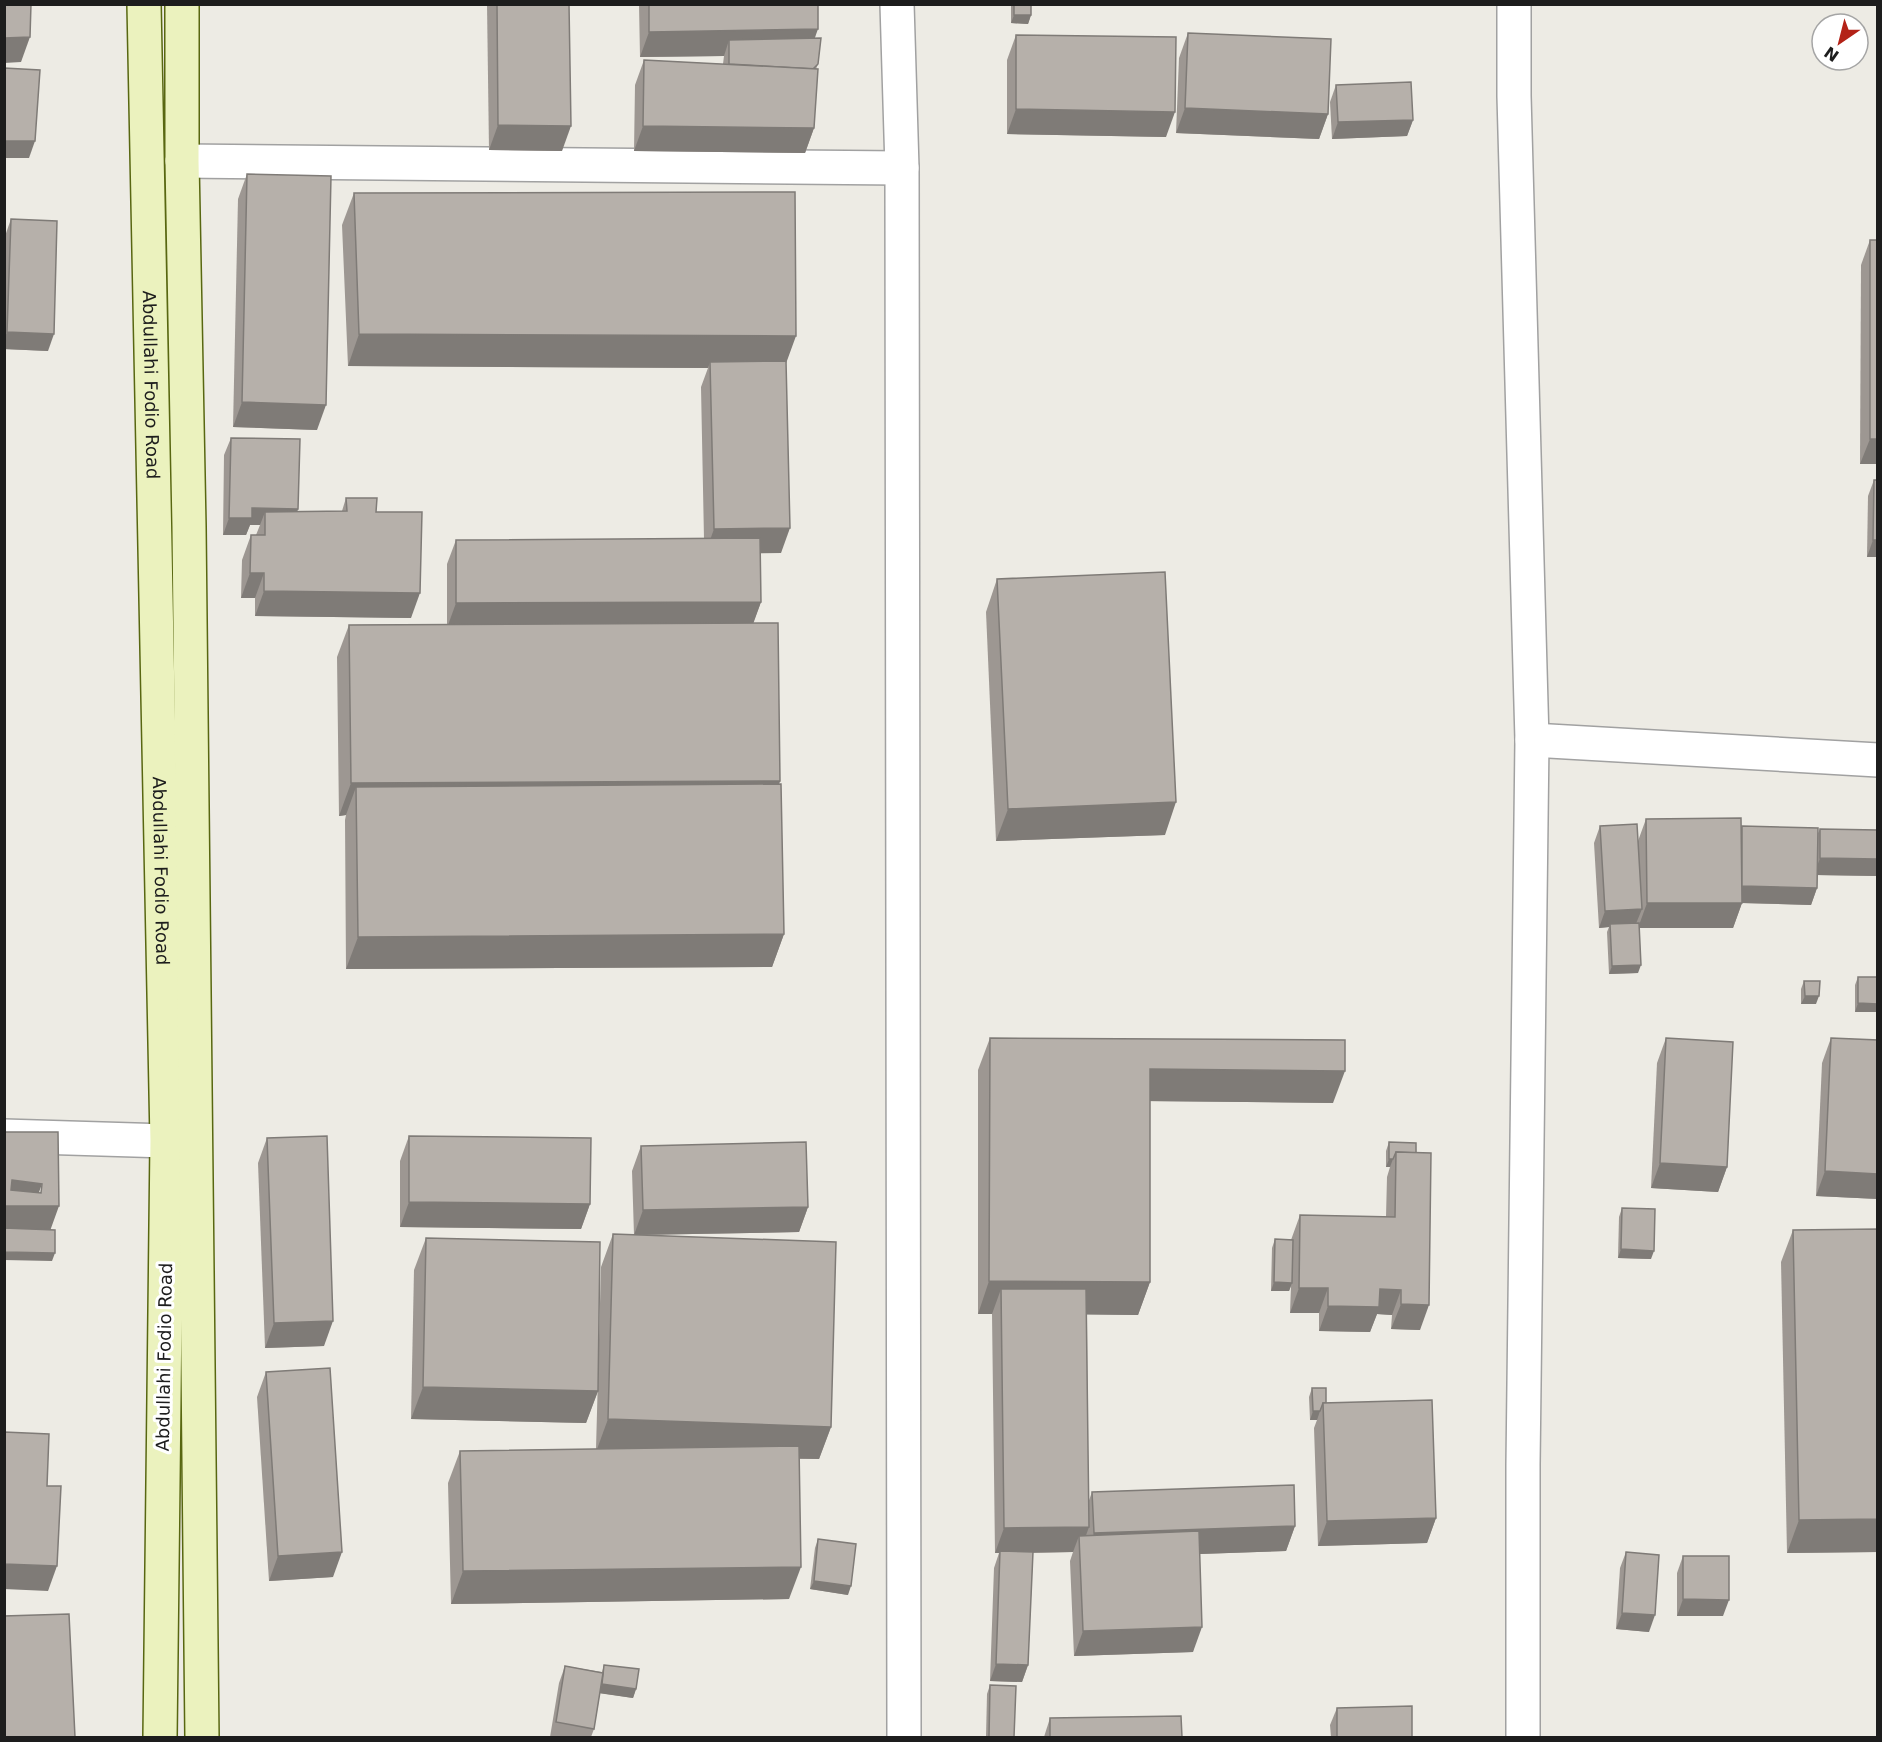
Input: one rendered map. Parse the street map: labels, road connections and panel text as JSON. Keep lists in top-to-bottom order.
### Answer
{
  "streets": {
    "main road": ["Abdullahi Fodio Road"]
  },
  "north": "bottom left"
}
